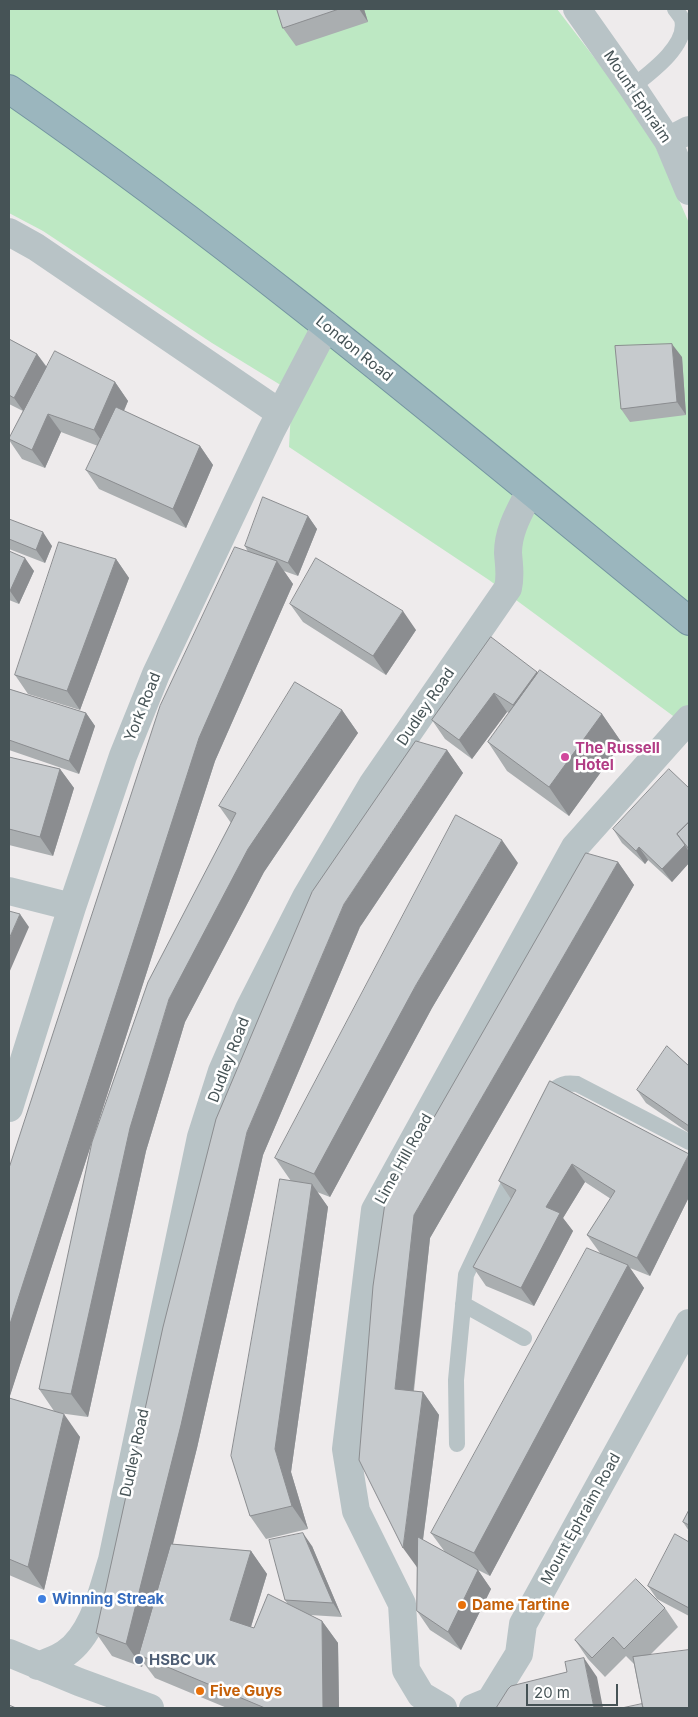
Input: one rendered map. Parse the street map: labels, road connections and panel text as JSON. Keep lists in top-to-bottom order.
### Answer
{
  "streets": {
    "highway": ["London Road"],
    "street": [
      "Mount Ephraim",
      "York Road",
      "Dudley Road",
      "Lime Hill Road",
      "Mount Ephraim Road"
    ]
  },
  "crossings": [
    ["London Road", "York Road"],
    ["London Road", "Dudley Road"]
  ],
  "places": [
    "The Russell Hotel",
    "Winning Streak",
    "Dame Tartine",
    "HSBC UK",
    "Five Guys"
  ],
  "scale_bar": "20 m"
}
